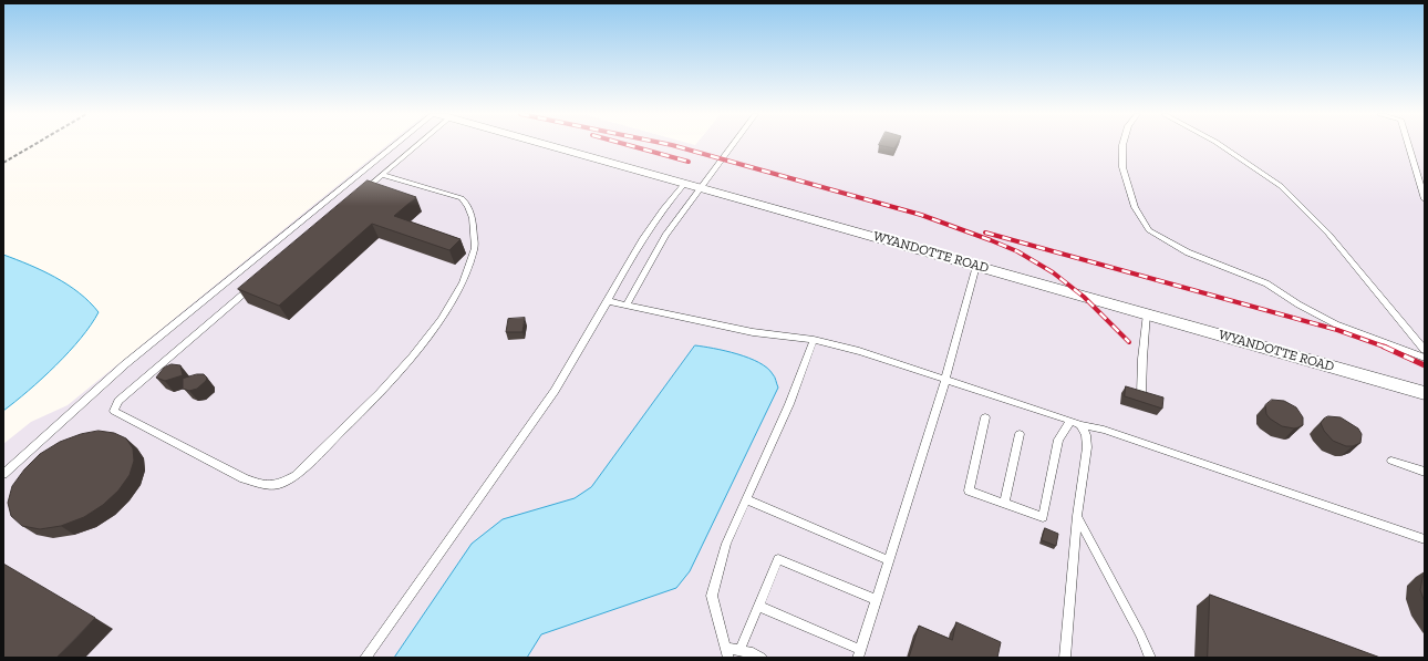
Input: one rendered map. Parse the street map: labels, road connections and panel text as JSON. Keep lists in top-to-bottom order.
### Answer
{
  "streets": {
    "street": ["WYANDOTTE ROAD"]
  }
}
